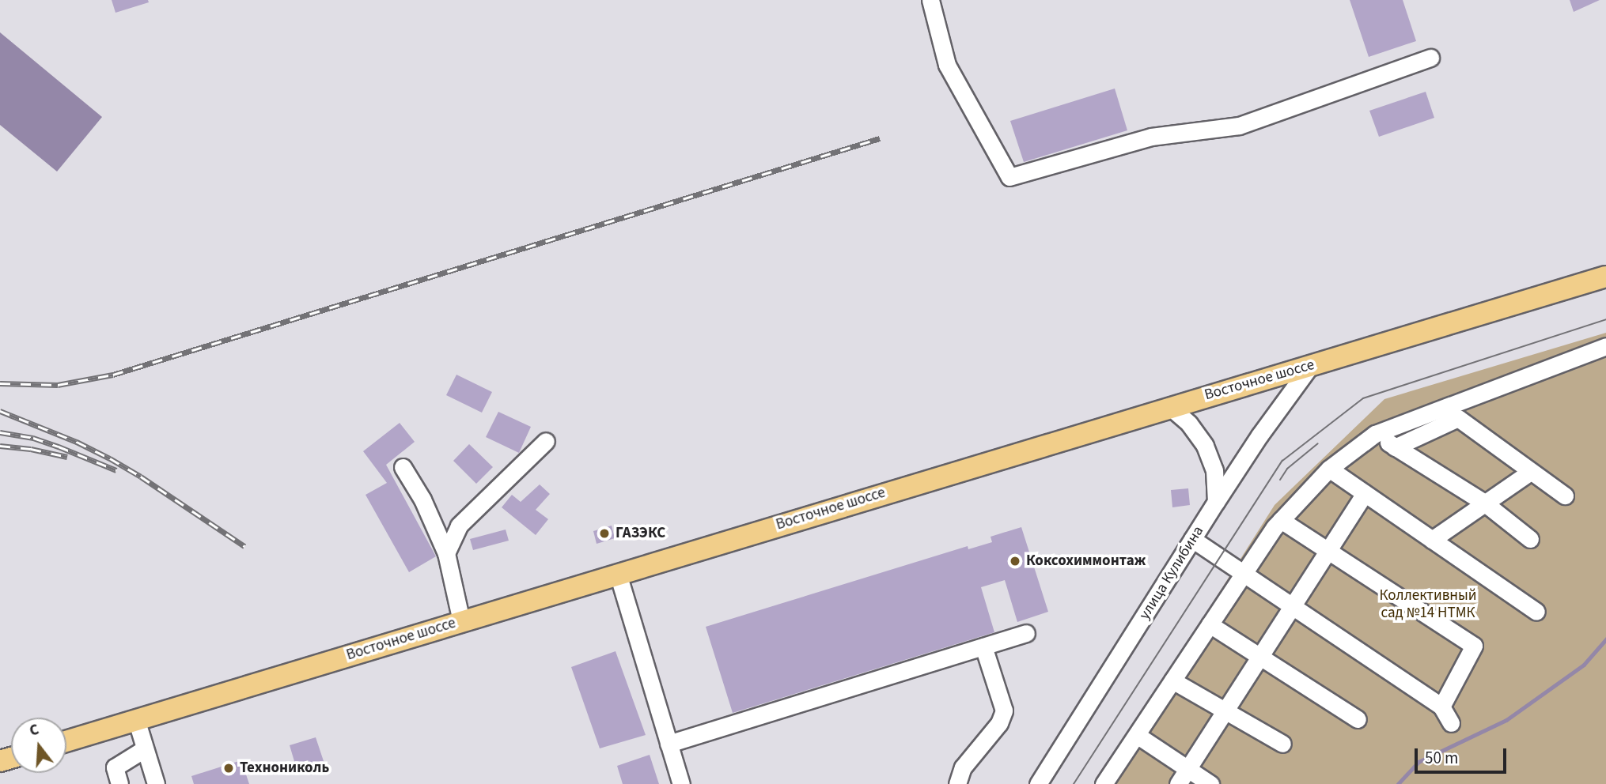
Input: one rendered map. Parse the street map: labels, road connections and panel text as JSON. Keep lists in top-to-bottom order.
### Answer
{
  "streets": {
    "main road": ["Восточное шоссе"],
    "street": ["улица Кулибина"]
  },
  "crossings": [
    ["Восточное шоссе", "улица Кулибина"]
  ],
  "parks": ["Коллективный сад №14 НТМК"],
  "places": ["ГАЗЭКС", "Коксохиммонтаж", "Технониколь"],
  "scale_bar": "50 m",
  "north": "top"
}
